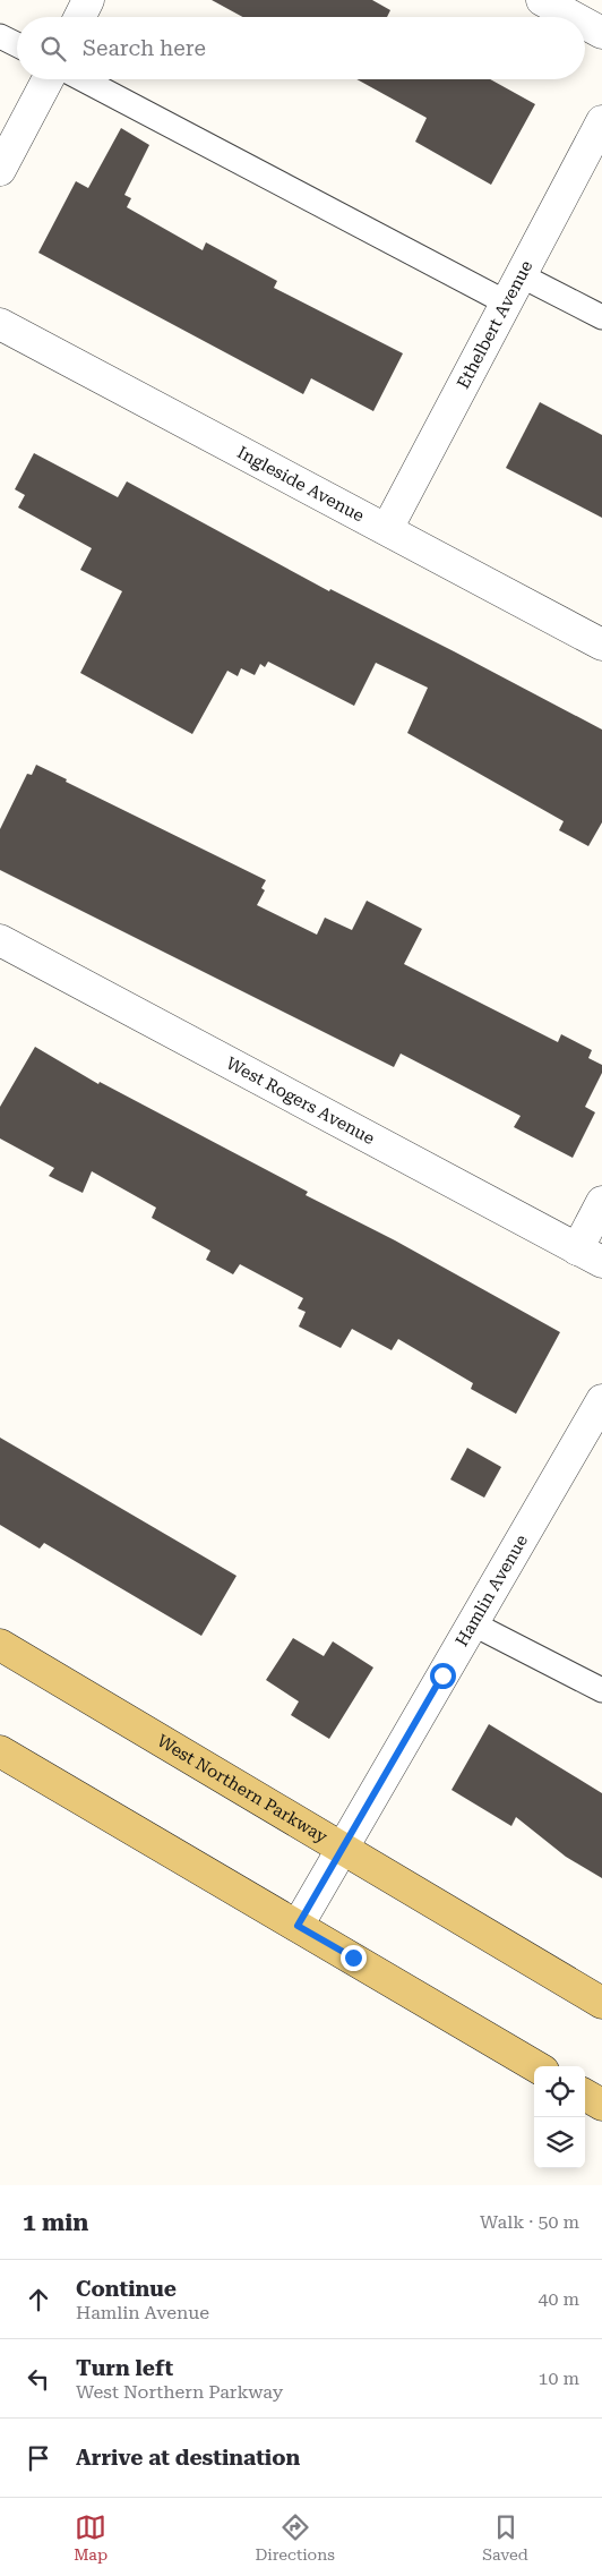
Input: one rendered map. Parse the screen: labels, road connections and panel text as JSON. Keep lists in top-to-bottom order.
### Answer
{
  "streets": {
    "main road": ["West Northern Parkway"],
    "street": [
      "Ethelbert Avenue",
      "Ingleside Avenue",
      "West Rogers Avenue",
      "Hamlin Avenue"
    ]
  },
  "crossings": [
    ["Ethelbert Avenue", "Ingleside Avenue"],
    ["Hamlin Avenue", "West Northern Parkway"]
  ],
  "page": {
    "search": "Search here",
    "heading": ["1 min", "Walk · 50 m"],
    "list": [
      ["Continue", "Hamlin Avenue", "40 m"],
      ["Turn left", "West Northern Parkway", "10 m"],
      "Arrive at destination"
    ],
    "nav": ["Map", "Directions", "Saved"]
  }
}
